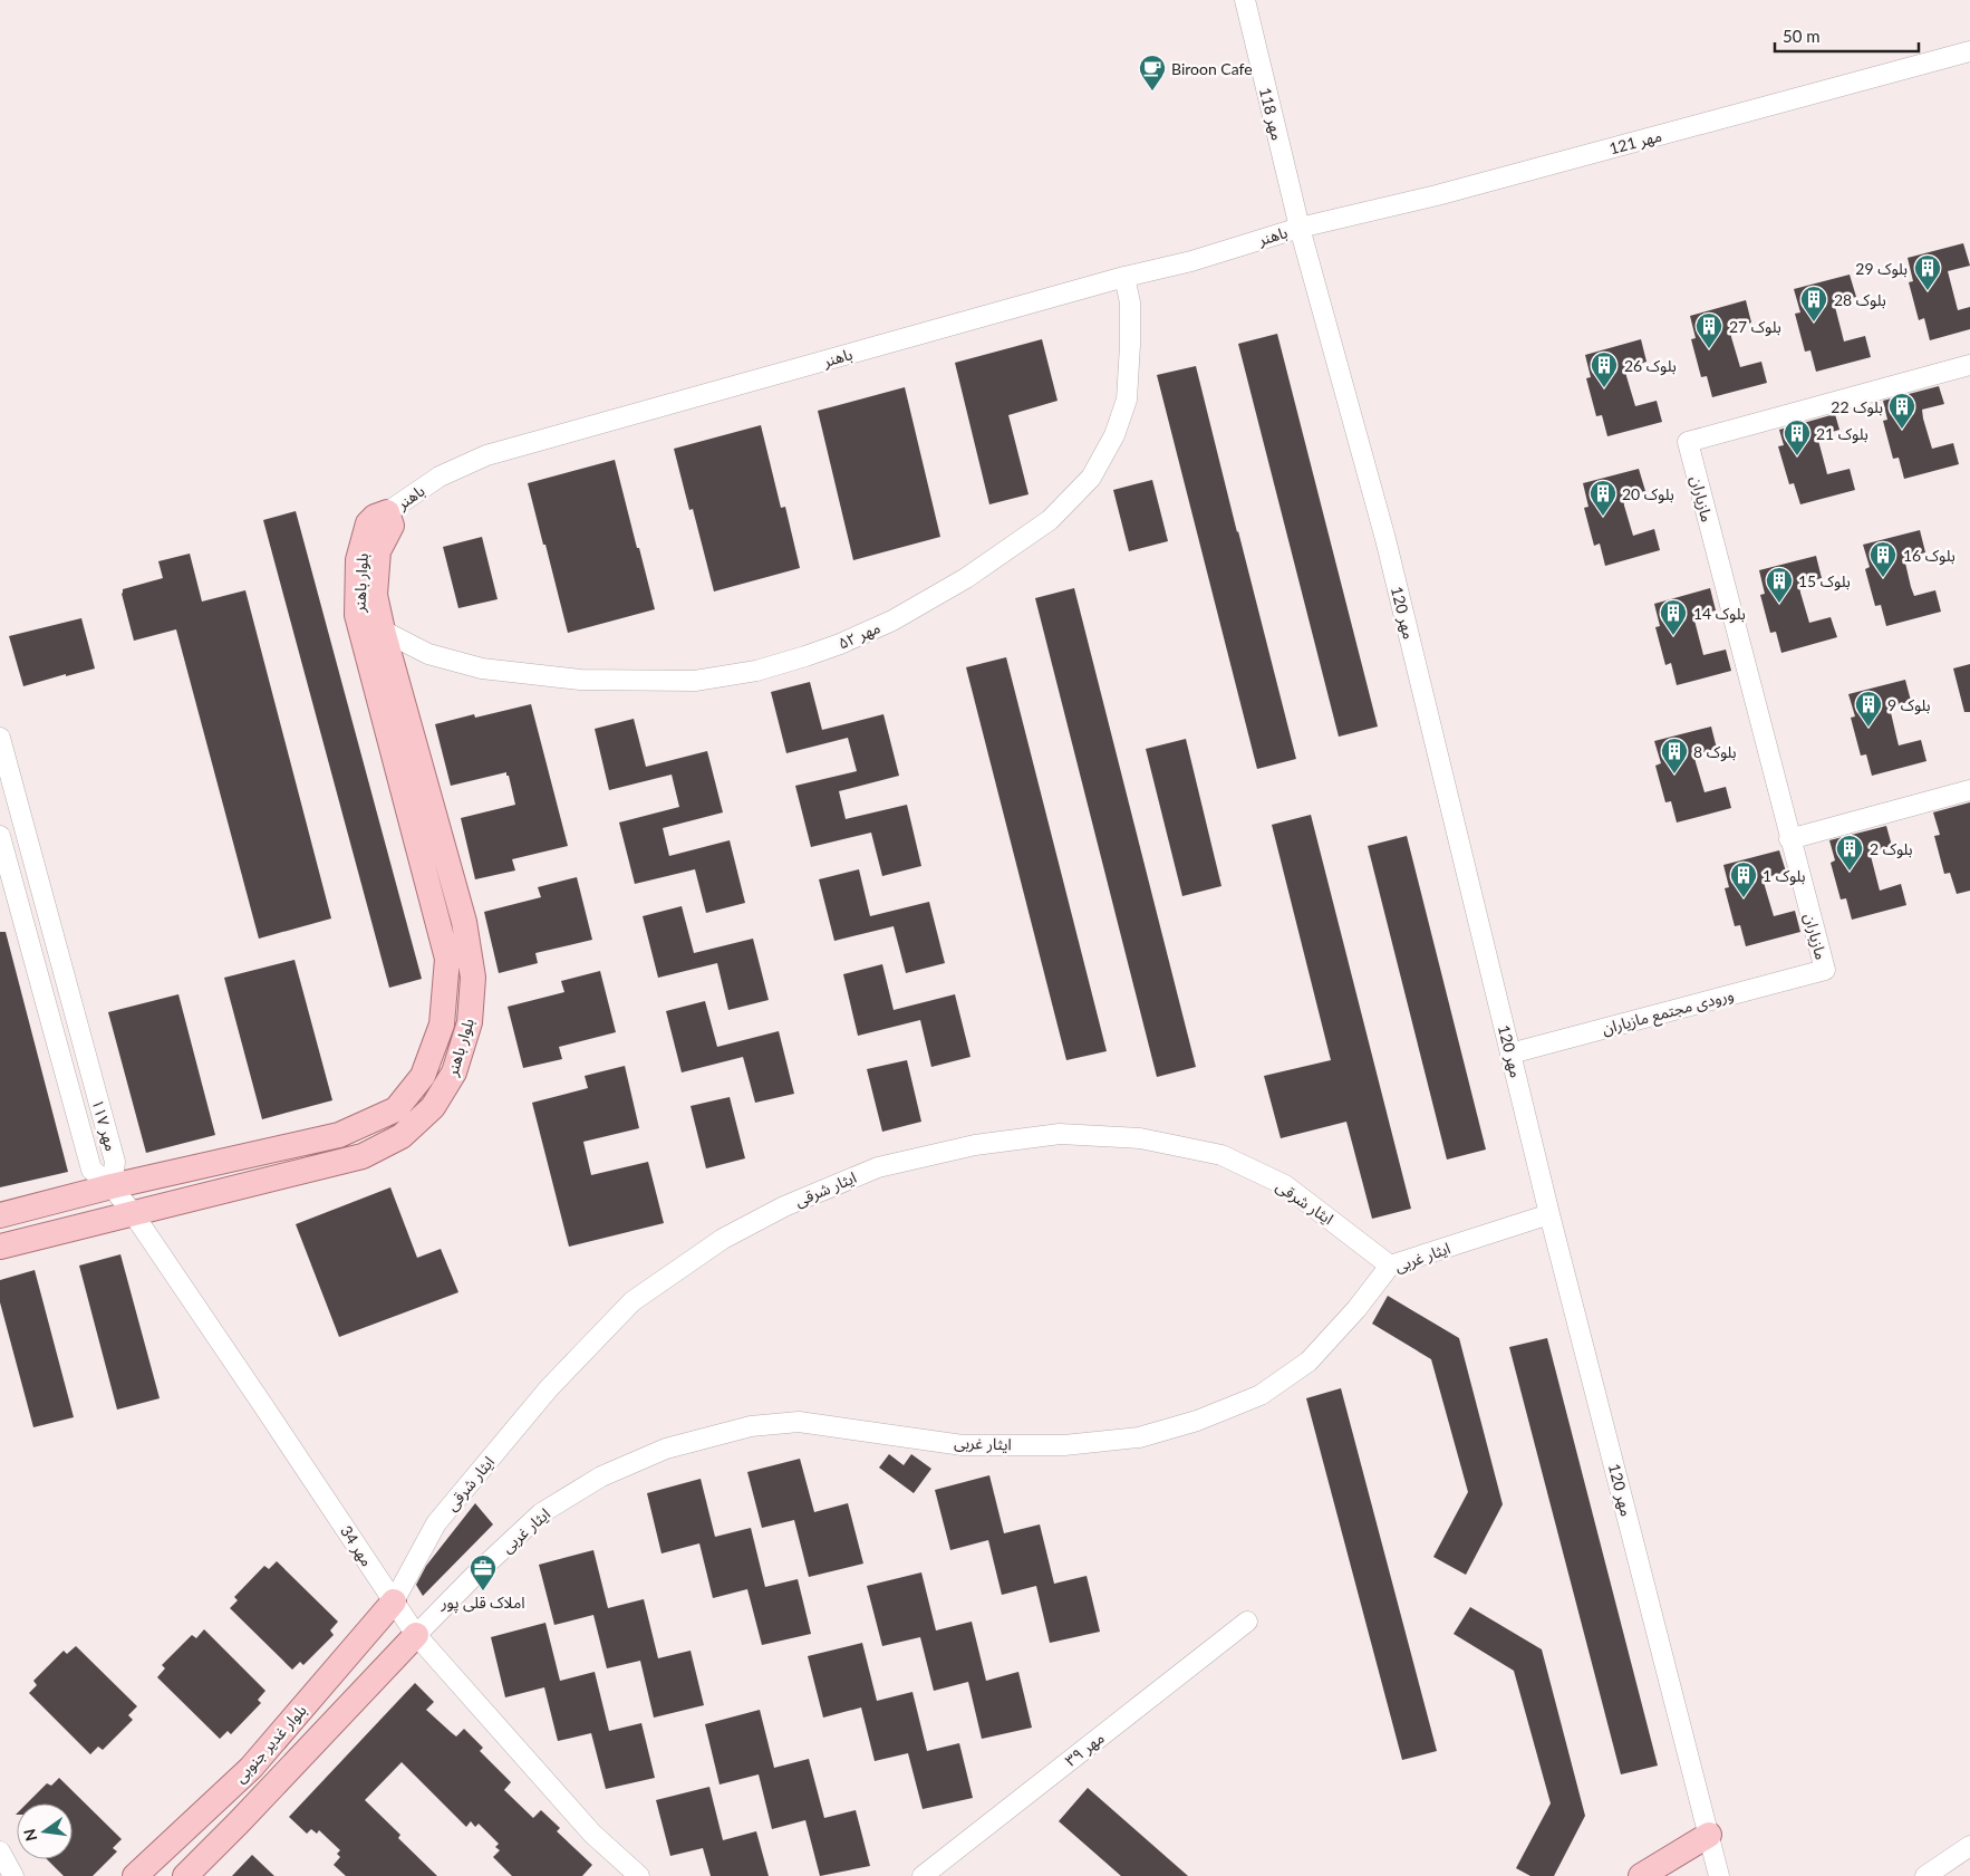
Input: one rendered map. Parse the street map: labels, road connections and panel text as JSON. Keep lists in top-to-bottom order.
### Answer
{
  "streets": {
    "main road": ["بلوار باهنر", "بلوار غدیر جنوبی"],
    "street": [
      "مهر 118",
      "مهر 121",
      "باهنر",
      "مازیاران",
      "مهر 120",
      "مهر ۵۲",
      "ورودی مجتمع مازیاران",
      "مهر ۱۱۷",
      "ایثار شرقی",
      "ایثار غربی",
      "مهر 34",
      "مهر ۳۹"
    ]
  },
  "crossings": [
    ["مهر 118", "مهر 121"],
    ["مهر 118", "باهنر"],
    ["مهر 118", "مهر 120"],
    ["مهر 121", "باهنر"],
    ["مهر 121", "مهر 120"],
    ["باهنر", "بلوار باهنر"],
    ["باهنر", "مهر 120"],
    ["باهنر", "مهر ۵۲"],
    ["مازیاران", "ورودی مجتمع مازیاران"],
    ["بلوار باهنر", "مهر ۵۲"],
    ["بلوار باهنر", "مهر ۱۱۷"],
    ["بلوار باهنر", "مهر 34"],
    ["مهر 120", "ورودی مجتمع مازیاران"],
    ["مهر 120", "ایثار غربی"],
    ["مهر ۱۱۷", "مهر 34"],
    ["ایثار شرقی", "ایثار غربی"],
    ["ایثار شرقی", "مهر 34"],
    ["ایثار شرقی", "بلوار غدیر جنوبی"],
    ["ایثار غربی", "مهر 34"],
    ["ایثار غربی", "بلوار غدیر جنوبی"],
    ["مهر 34", "بلوار غدیر جنوبی"]
  ],
  "places": {
    "cafe": ["Biroon Cafe"],
    "building": [
      "بلوک 29",
      "بلوک 28",
      "بلوک 27",
      "بلوک 26",
      "بلوک 22",
      "بلوک 21",
      "بلوک 20",
      "بلوک 16",
      "بلوک 15",
      "بلوک 14",
      "بلوک 9",
      "بلوک 8",
      "بلوک 2",
      "بلوک 1"
    ],
    "office": ["املاک قلی پور"]
  },
  "scale_bar": "50 m",
  "north": "left"
}
